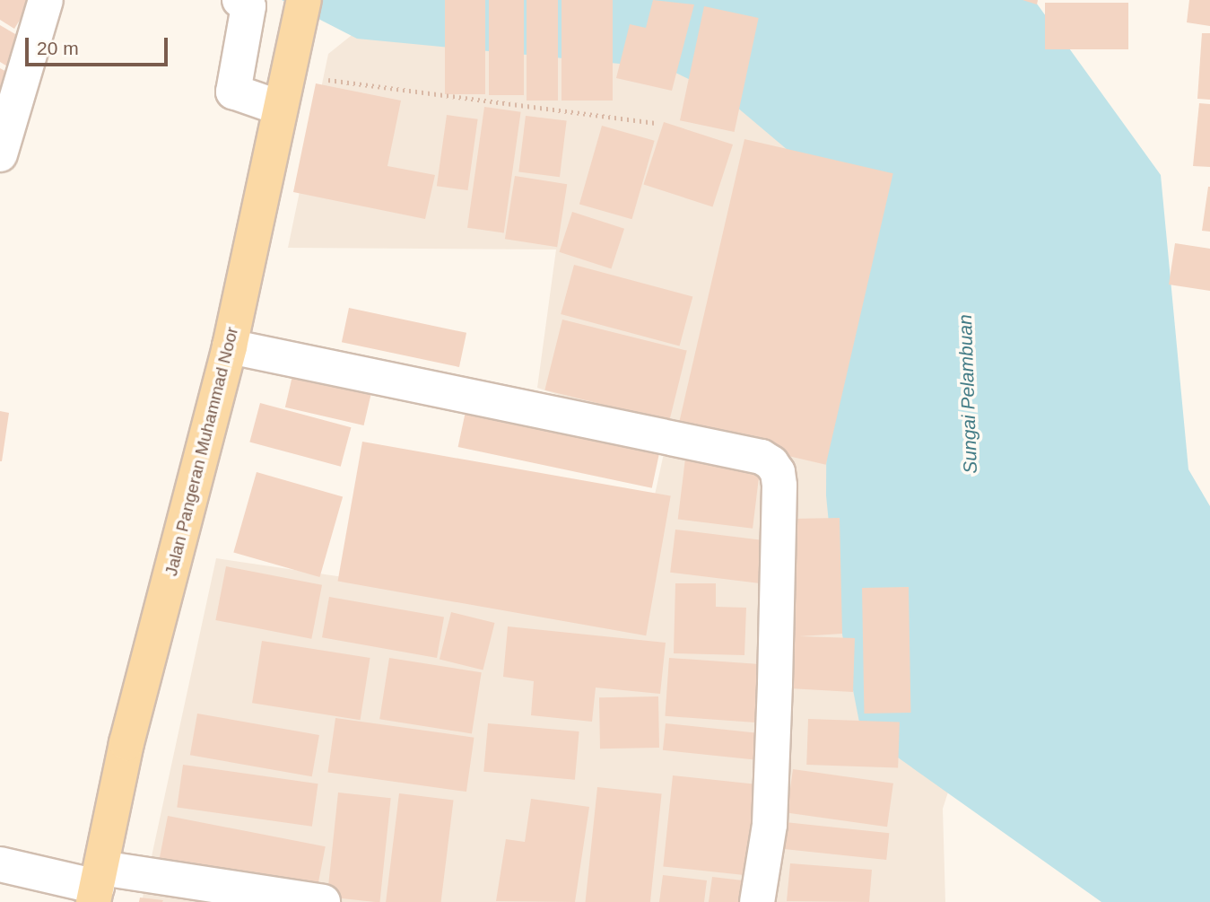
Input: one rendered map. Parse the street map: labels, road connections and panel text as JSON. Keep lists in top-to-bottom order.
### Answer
{
  "streets": {
    "main road": ["Jalan Pangeran Muhammad Noor"]
  },
  "water": ["Sungai Pelambuan"],
  "scale_bar": "20 m"
}
